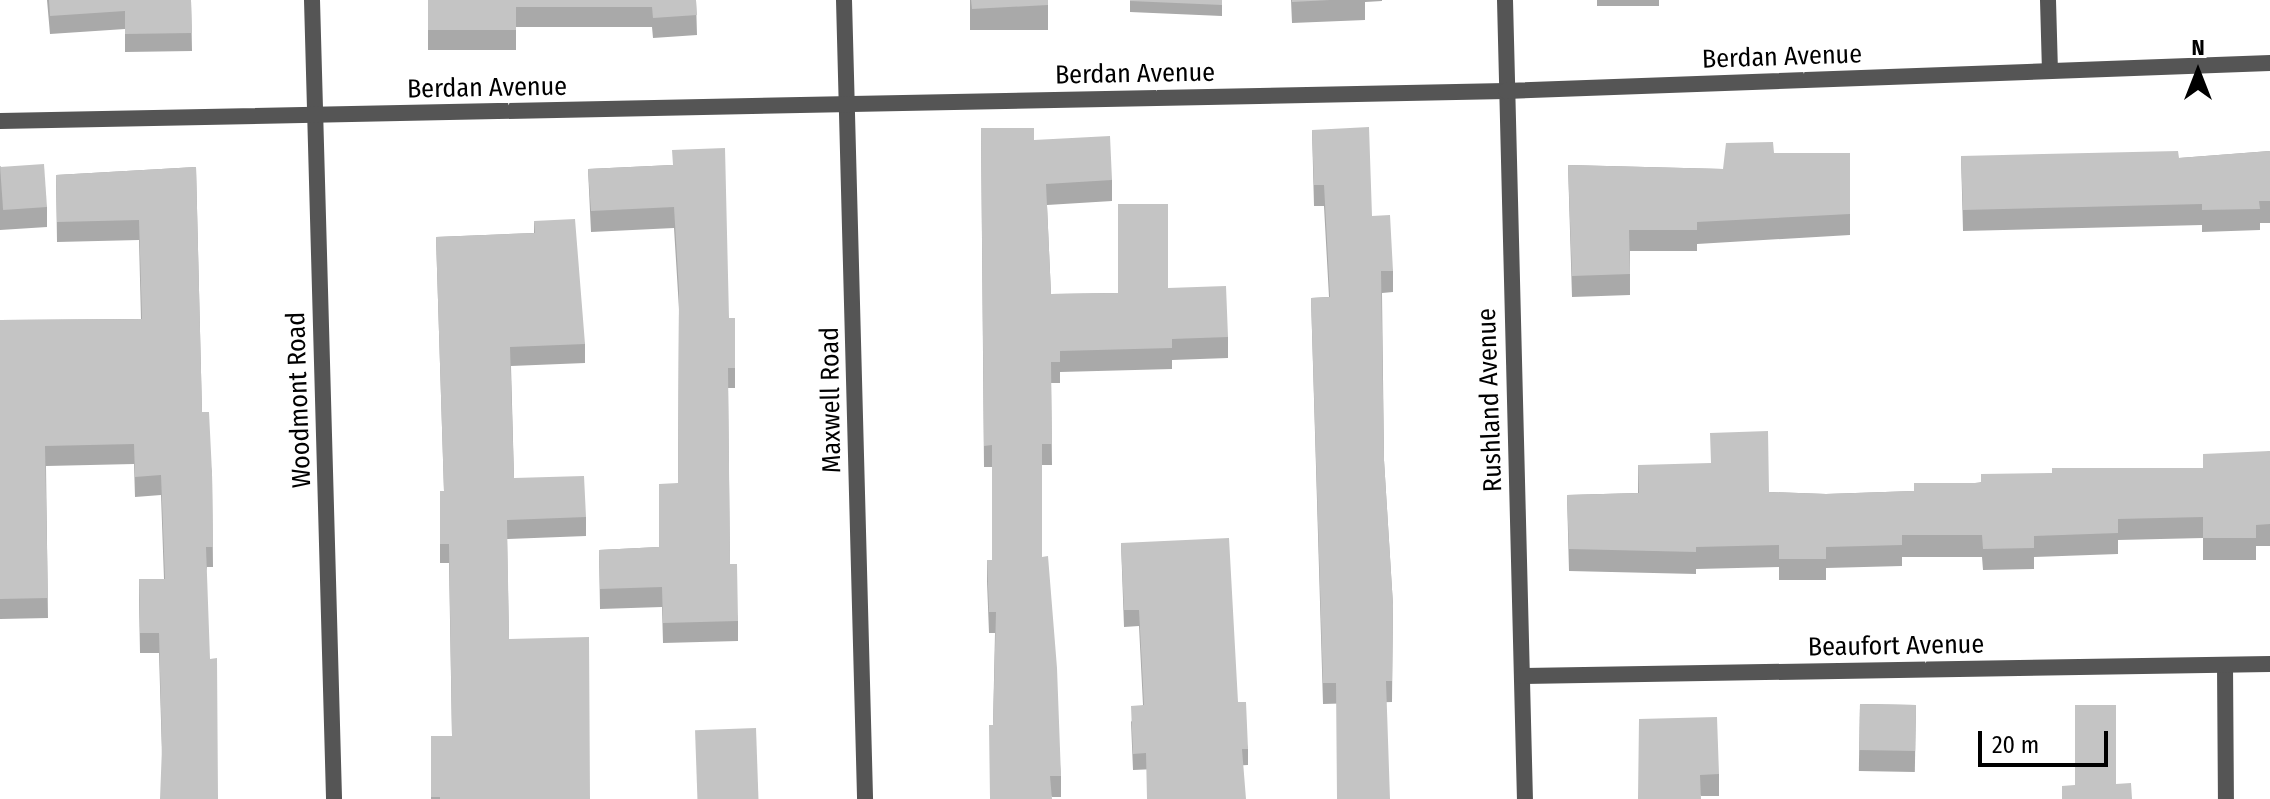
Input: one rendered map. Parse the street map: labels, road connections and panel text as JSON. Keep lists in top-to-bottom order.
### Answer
{
  "streets": {
    "street": [
      "Berdan Avenue",
      "Woodmont Road",
      "Maxwell Road",
      "Rushland Avenue",
      "Beaufort Avenue"
    ]
  },
  "crossings": [
    ["Berdan Avenue", "Woodmont Road"],
    ["Berdan Avenue", "Maxwell Road"],
    ["Berdan Avenue", "Rushland Avenue"],
    ["Rushland Avenue", "Beaufort Avenue"]
  ],
  "scale_bar": "20 m",
  "north": "top"
}
